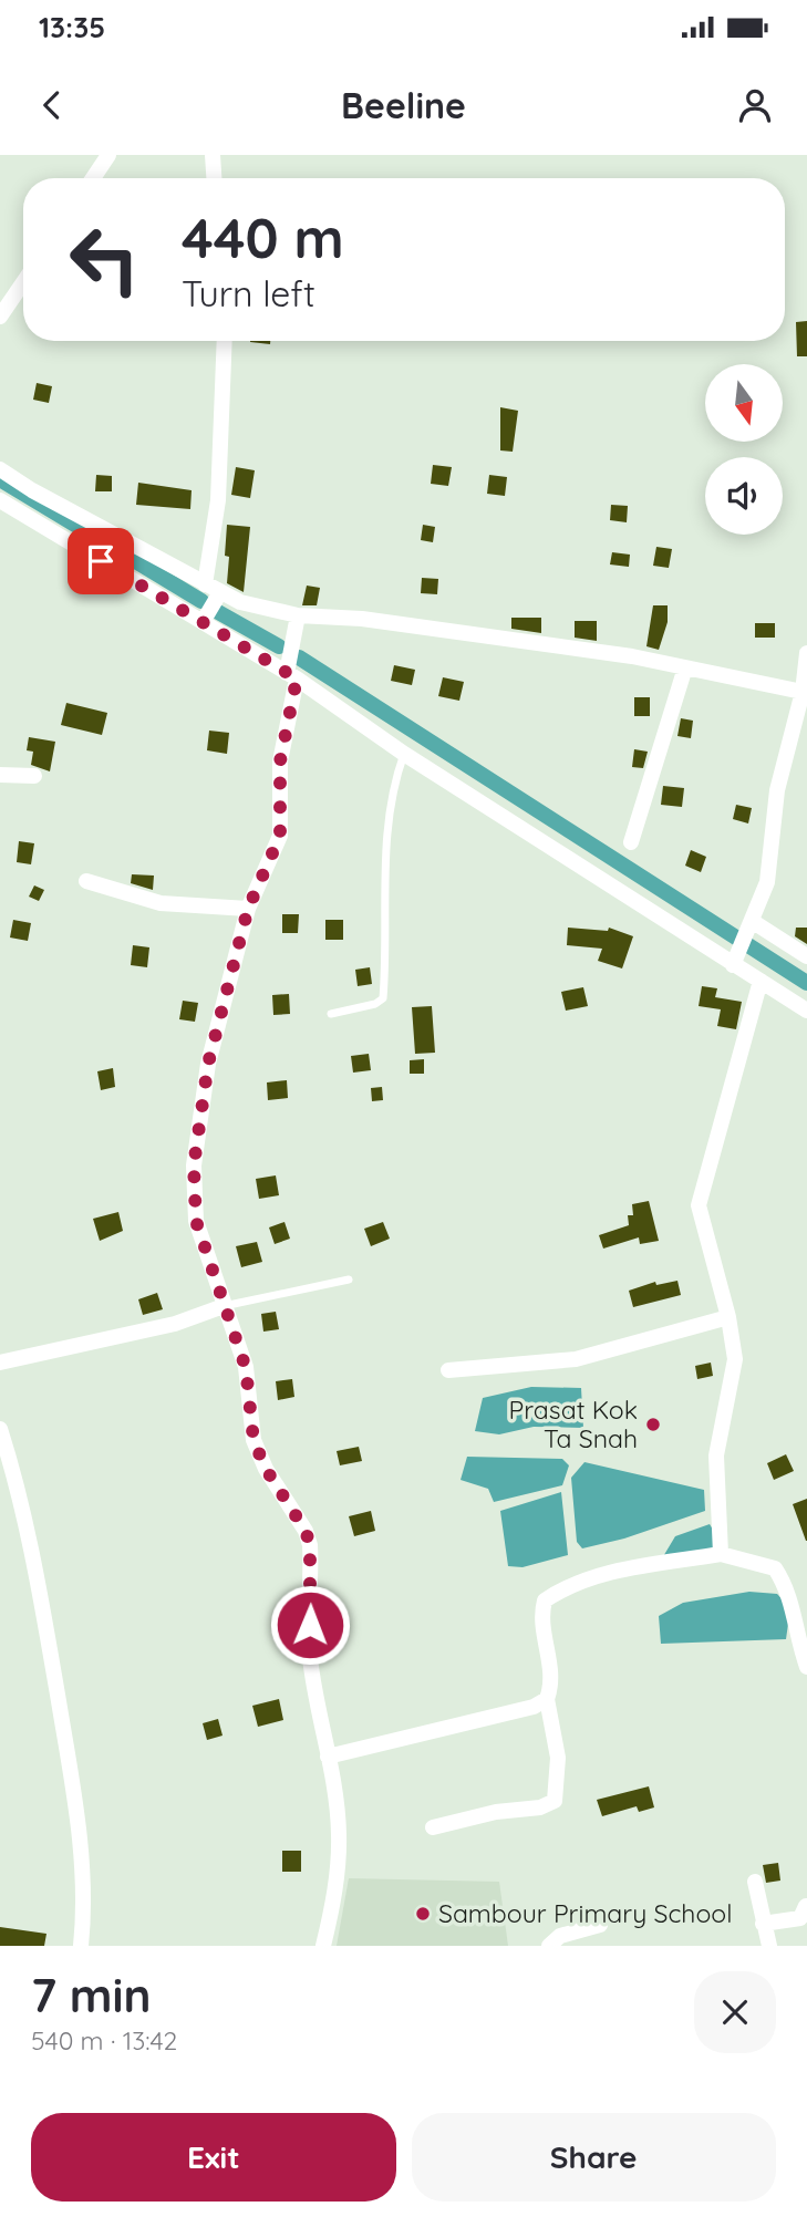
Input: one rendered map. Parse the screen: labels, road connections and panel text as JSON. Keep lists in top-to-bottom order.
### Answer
{
  "places": ["Prasat Kok Ta Snah", "Sambour Primary School"],
  "north": "bottom",
  "page": {
    "status": "13:35",
    "header": "Beeline",
    "turn": ["440 m", "Turn left"],
    "heading": ["7 min", "540 m · 13:42"],
    "buttons": ["Exit", "Share"]
  }
}
